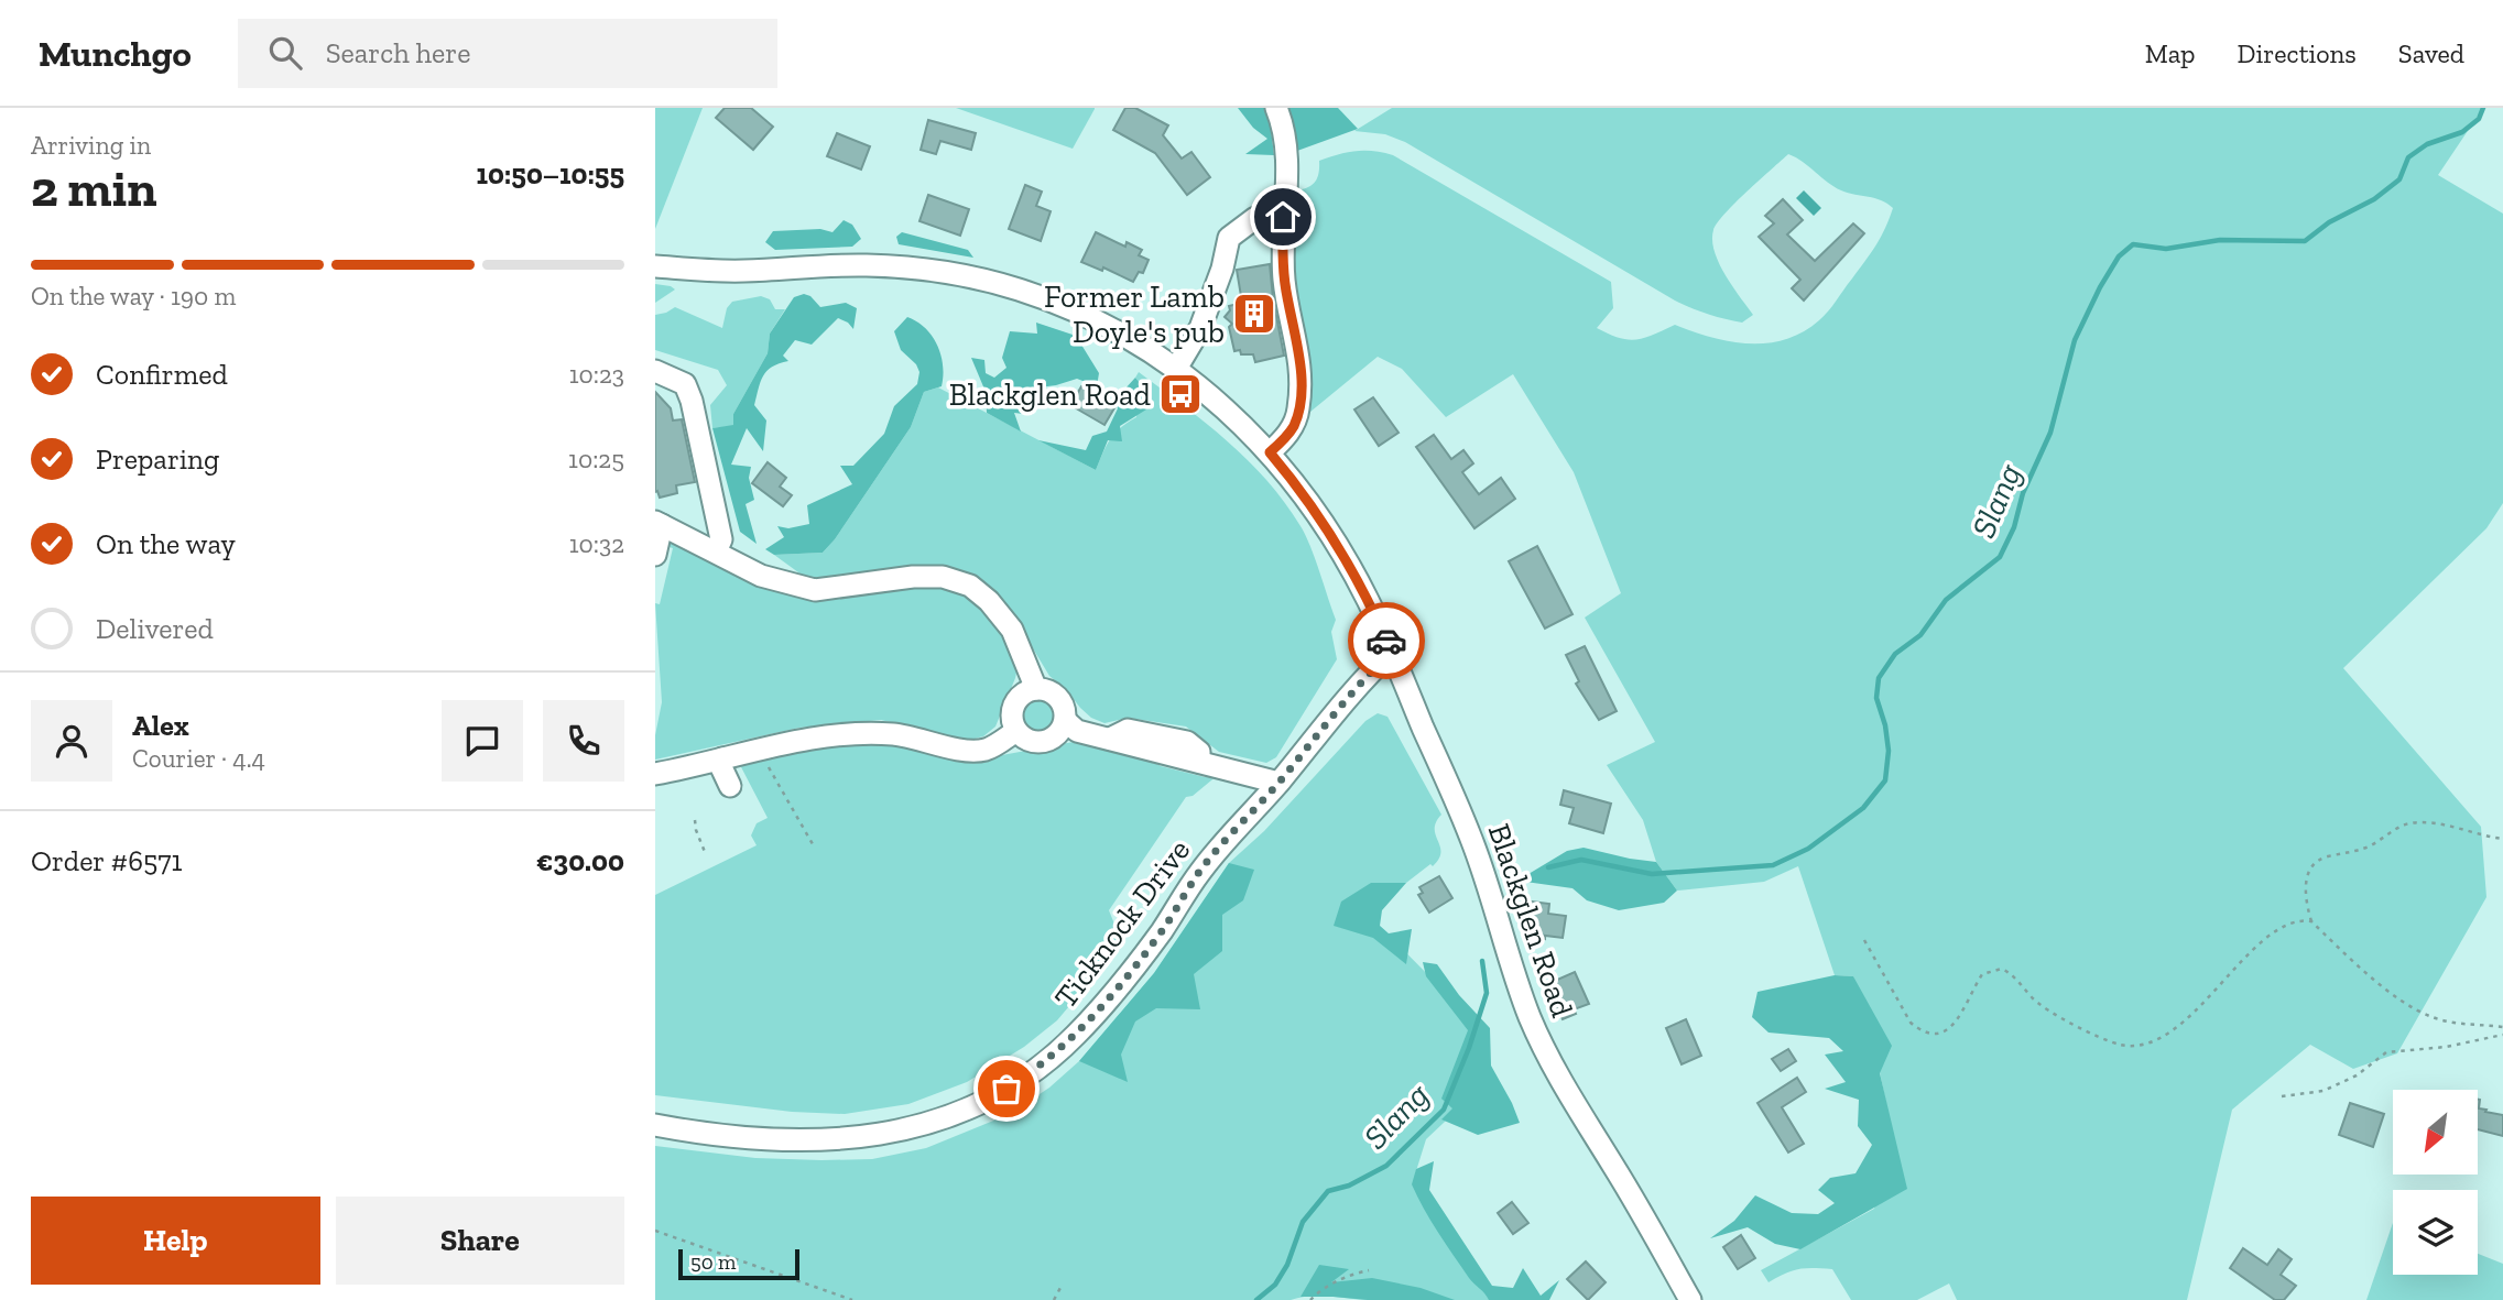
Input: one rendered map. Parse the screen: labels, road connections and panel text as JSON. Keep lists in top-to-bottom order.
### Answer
{
  "streets": {
    "street": ["Blackglen Road", "Ticknock Drive"]
  },
  "crossings": [
    ["Blackglen Road", "Ticknock Drive"]
  ],
  "water": ["Slang"],
  "places": {
    "building": ["Former Lamb Doyle's pub"],
    "bus stop": ["Blackglen Road"]
  },
  "scale_bar": "50 m",
  "north": "bottom left",
  "page": {
    "header": "Munchgo",
    "search": "Search here",
    "nav": ["Map", "Directions", "Saved"],
    "heading": ["2 min", "Arriving in", "10:50–10:55"],
    "panel": [
      "Alex",
      "Courier · 4.4",
      "Order #6571",
      "€30.00"
    ],
    "bar": "On the way · 190 m",
    "list": [
      ["Confirmed", "10:23"],
      ["Preparing", "10:25"],
      ["On the way", "10:32"],
      "Delivered"
    ],
    "buttons": ["Help", "Share"],
    "scale": "50 m"
  }
}
